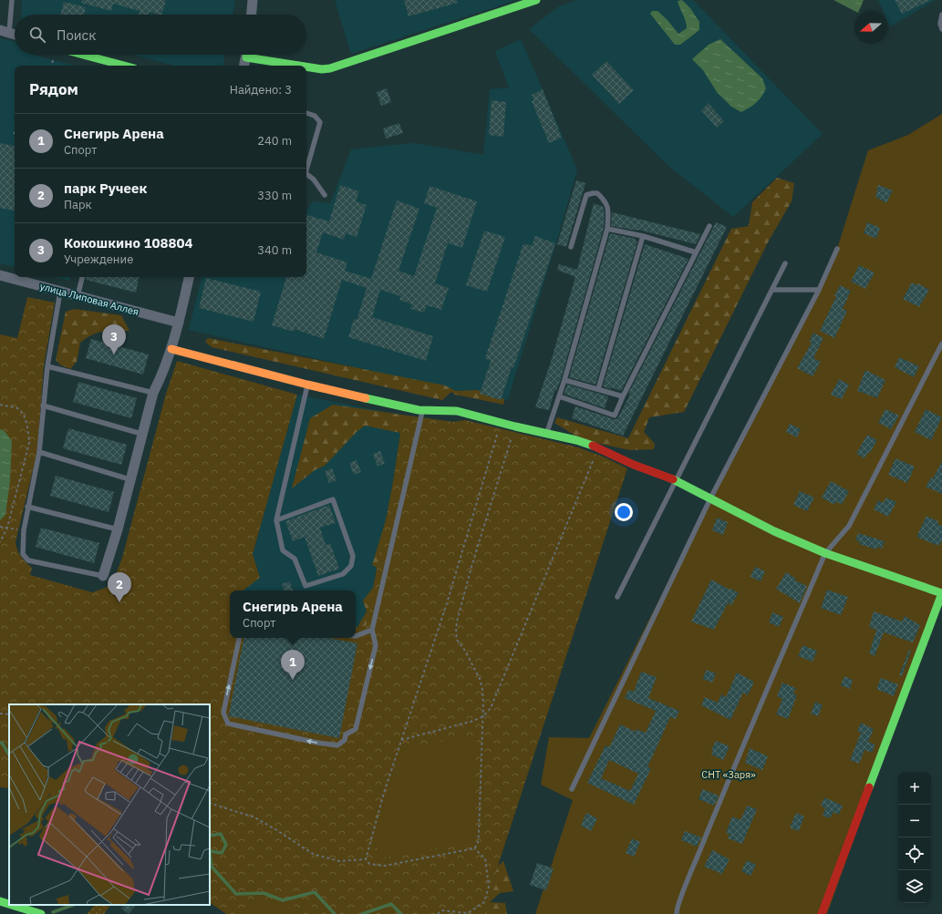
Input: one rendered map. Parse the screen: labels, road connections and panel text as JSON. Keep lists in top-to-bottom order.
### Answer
{
  "streets": {
    "street": ["улица Липовая Аллея"]
  },
  "parks": ["СНТ «Заря»"],
  "north": "left",
  "page": {
    "search": "Поиск",
    "heading": ["Рядом", "Найдено: 3"],
    "list": [
      {
        "mark": "1",
        "name": "Снегирь Арена",
        "note": "Спорт",
        "value": "240 m"
      },
      {
        "mark": "2",
        "name": "парк Ручеек",
        "note": "Парк",
        "value": "330 m"
      },
      {
        "mark": "3",
        "name": "Кокошкино 108804",
        "note": "Учреждение",
        "value": "340 m"
      }
    ],
    "pins": ["3", "2", "1"],
    "popup": ["Снегирь Арена", "Спорт"],
    "map_buttons": ["+", "−"]
  }
}
